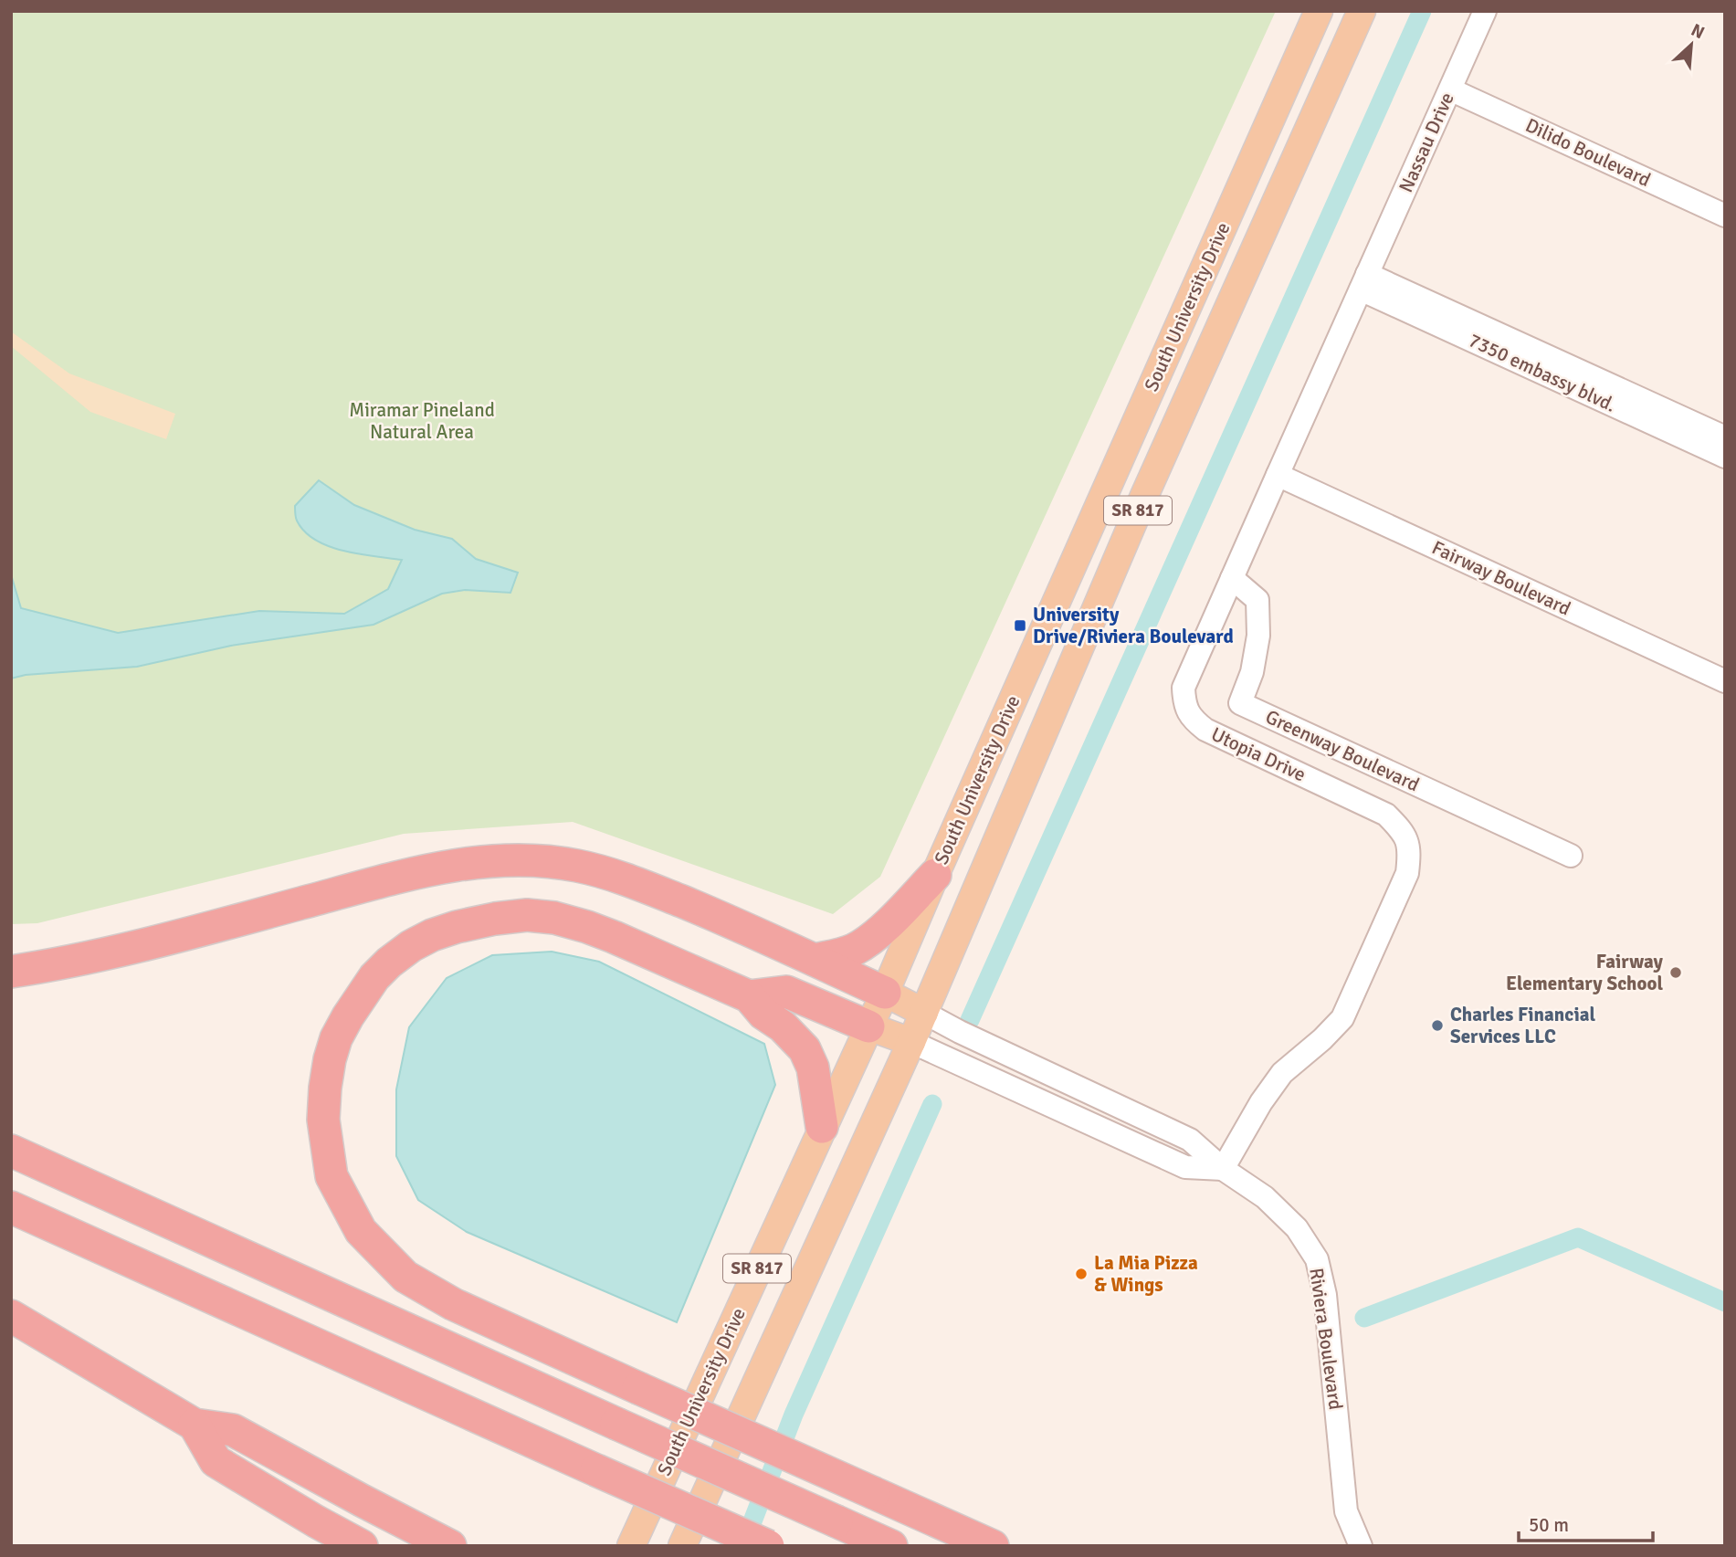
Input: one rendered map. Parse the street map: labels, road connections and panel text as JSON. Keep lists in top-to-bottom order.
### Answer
{
  "streets": {
    "main road": ["South University Drive", "SR 817"],
    "street": [
      "Nassau Drive",
      "Dilido Boulevard",
      "7350 embassy blvd.",
      "Fairway Boulevard",
      "Greenway Boulevard",
      "Utopia Drive",
      "Riviera Boulevard"
    ]
  },
  "crossings": [
    ["Nassau Drive", "Dilido Boulevard"],
    ["Nassau Drive", "7350 embassy blvd."],
    ["Nassau Drive", "Utopia Drive"],
    ["South University Drive", "Riviera Boulevard"],
    ["7350 embassy blvd.", "Utopia Drive"],
    ["Fairway Boulevard", "Utopia Drive"],
    ["Greenway Boulevard", "Utopia Drive"],
    ["Utopia Drive", "Riviera Boulevard"]
  ],
  "parks": ["Miramar Pineland Natural Area"],
  "places": {
    "transit": ["University Drive/Riviera Boulevard"],
    "other": ["Fairway Elementary School", "Charles Financial Services LLC", "La Mia Pizza & Wings"]
  },
  "scale_bar": "50 m",
  "north": "top right"
}
